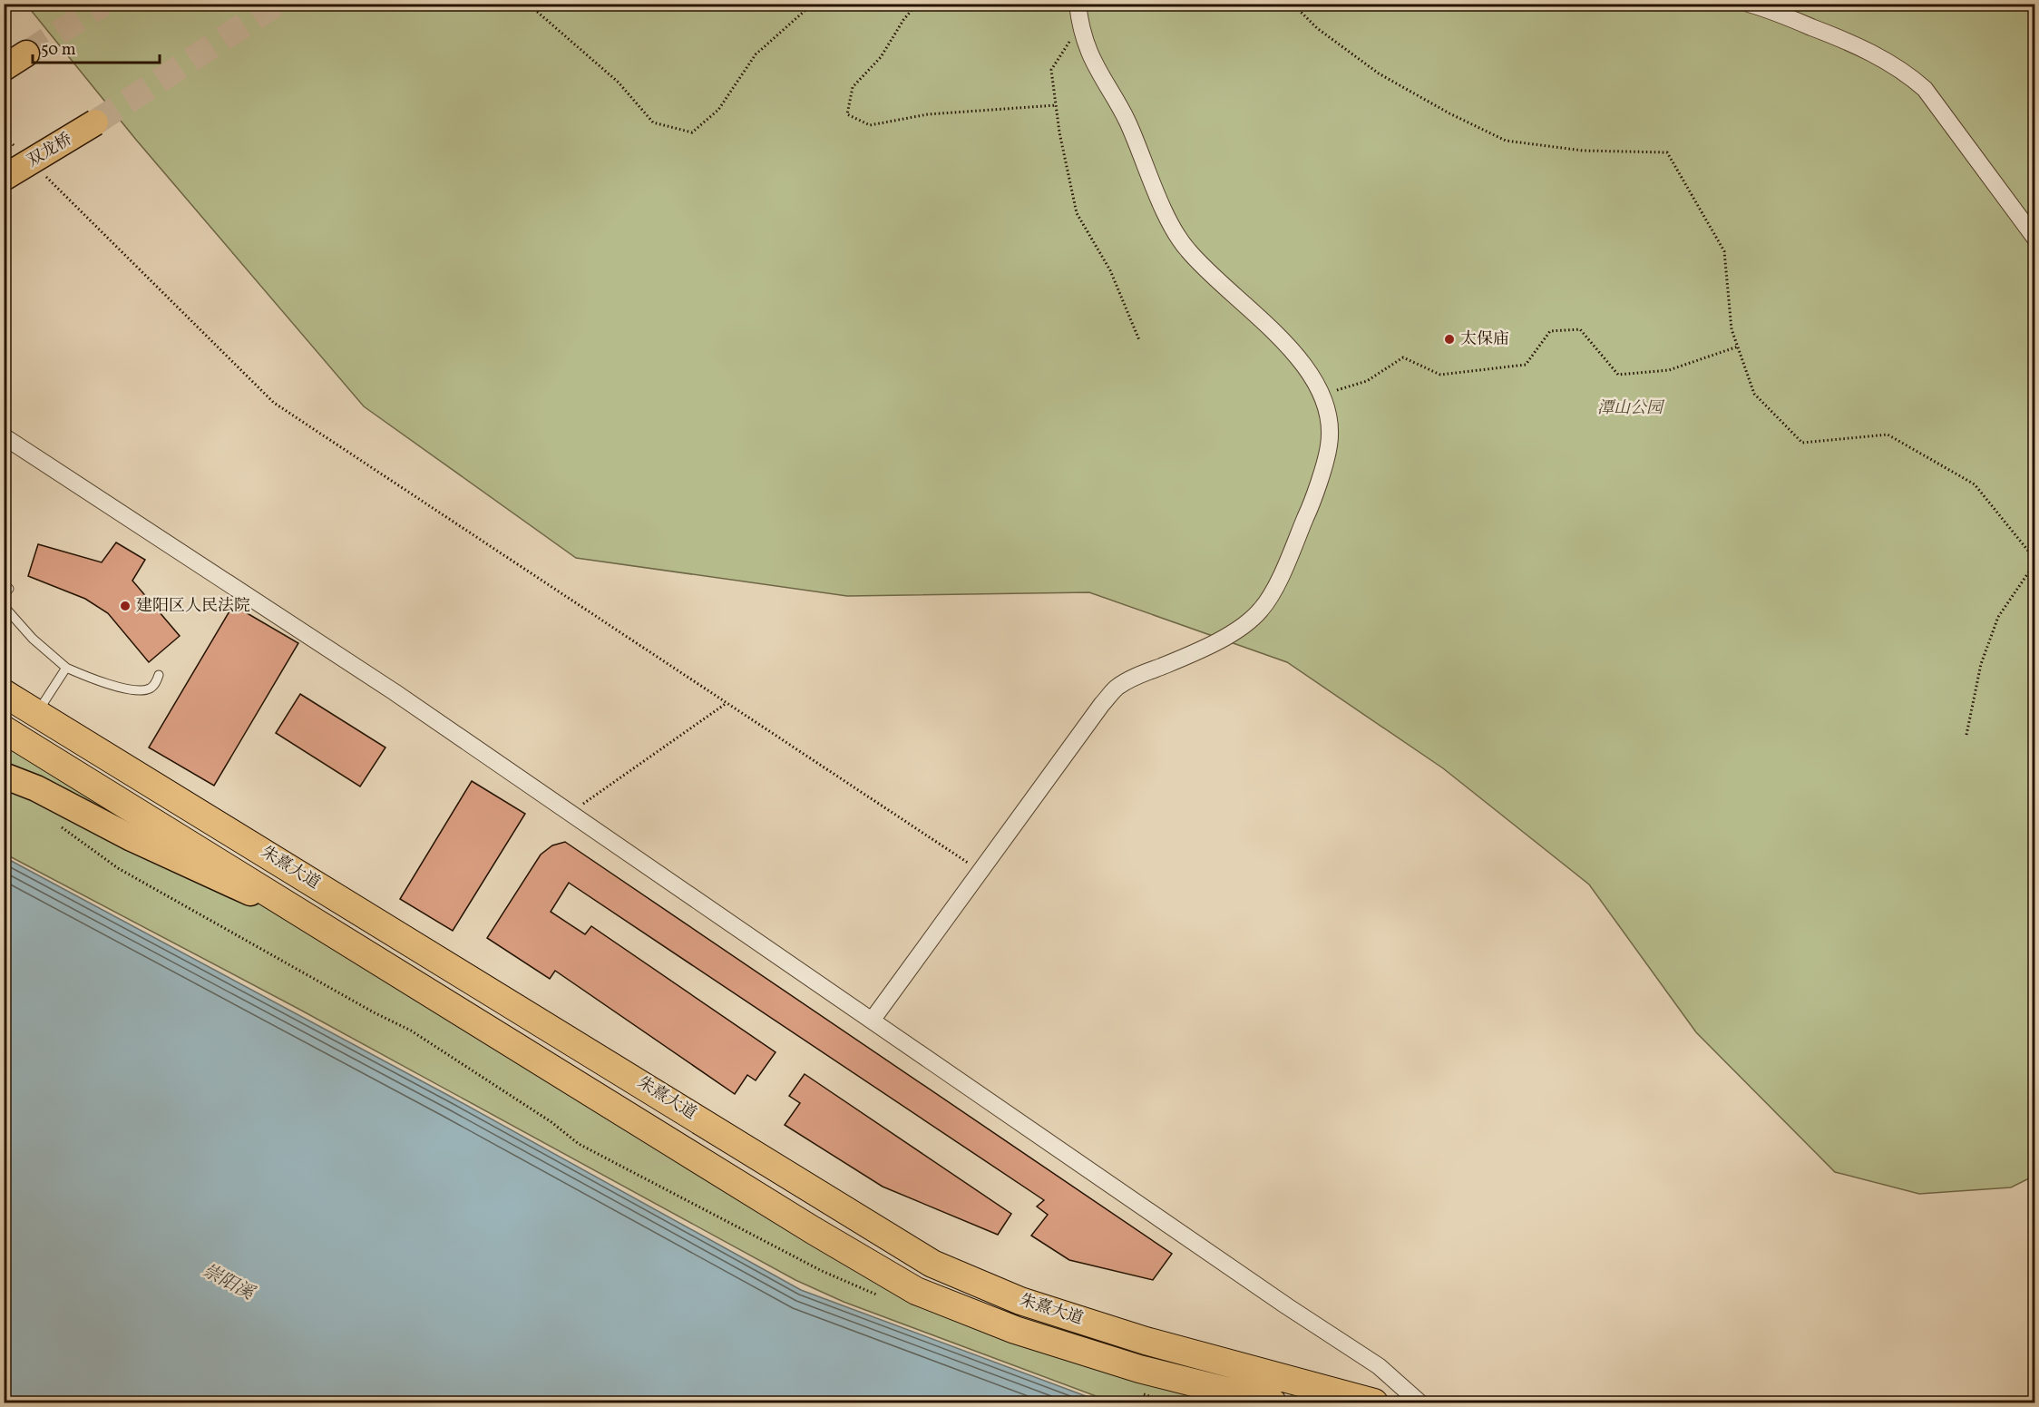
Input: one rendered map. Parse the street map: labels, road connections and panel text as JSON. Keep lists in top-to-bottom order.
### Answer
{
  "streets": {
    "highway": ["朱熹大道"],
    "main road": ["双龙桥"]
  },
  "water": ["崇阳溪"],
  "parks": ["潭山公园"],
  "places": ["太保庙", "建阳区人民法院"],
  "scale_bar": "50 m"
}
